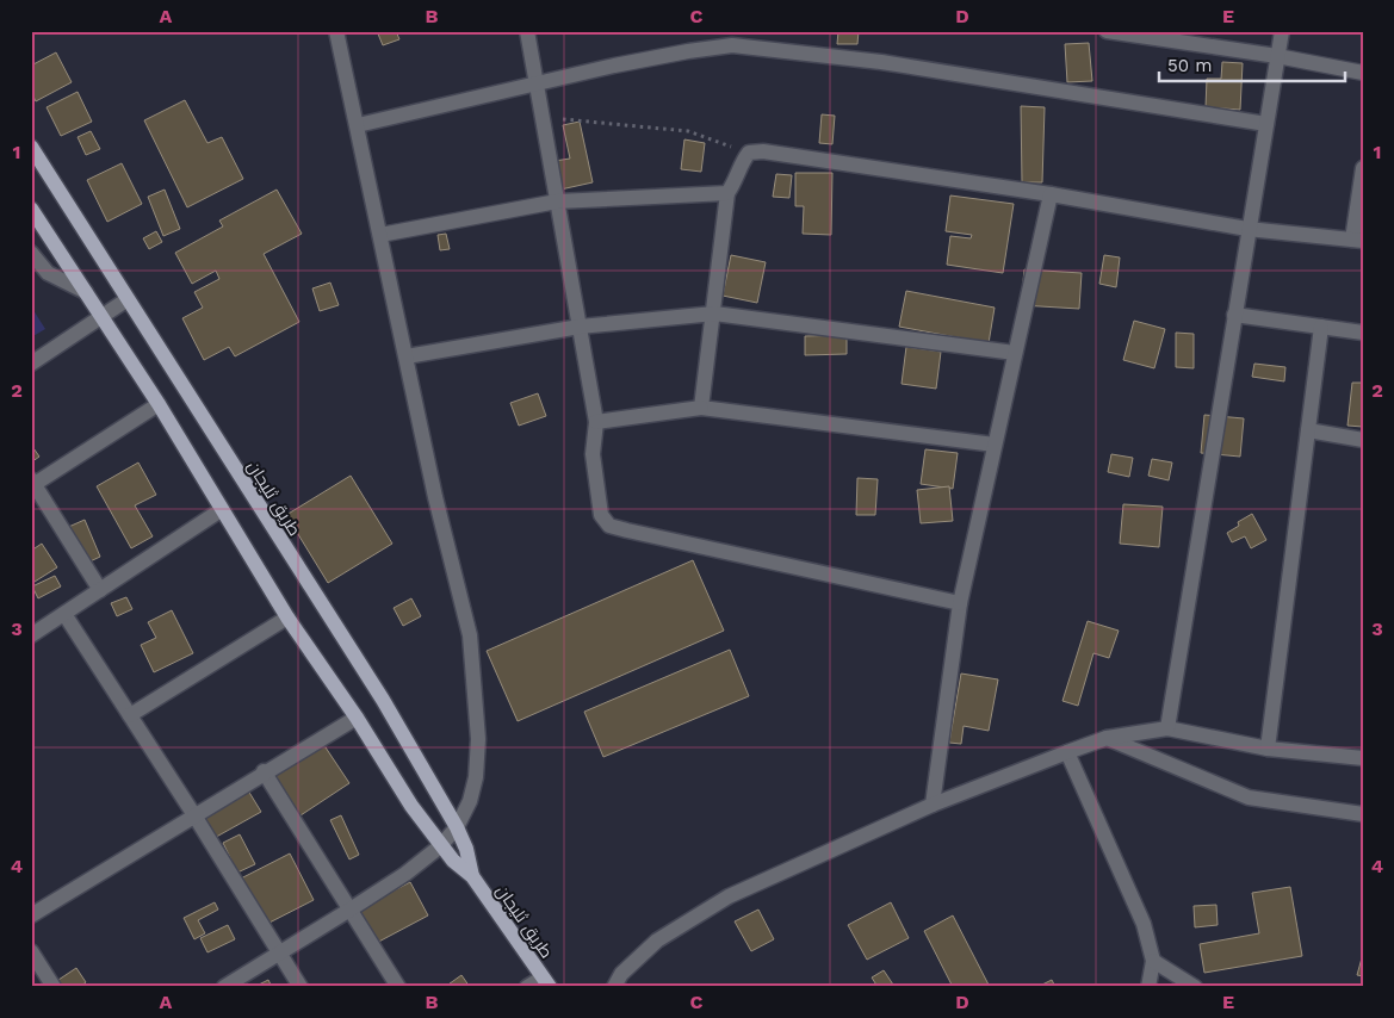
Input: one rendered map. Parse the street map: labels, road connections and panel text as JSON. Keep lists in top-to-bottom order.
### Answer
{
  "streets": {
    "main road": ["طريق ثليجان"]
  },
  "scale_bar": "50 m",
  "grid": {
    "columns": [
      "A",
      "B",
      "C",
      "D",
      "E"
    ],
    "rows": [
      "1",
      "2",
      "3",
      "4"
    ]
  }
}
